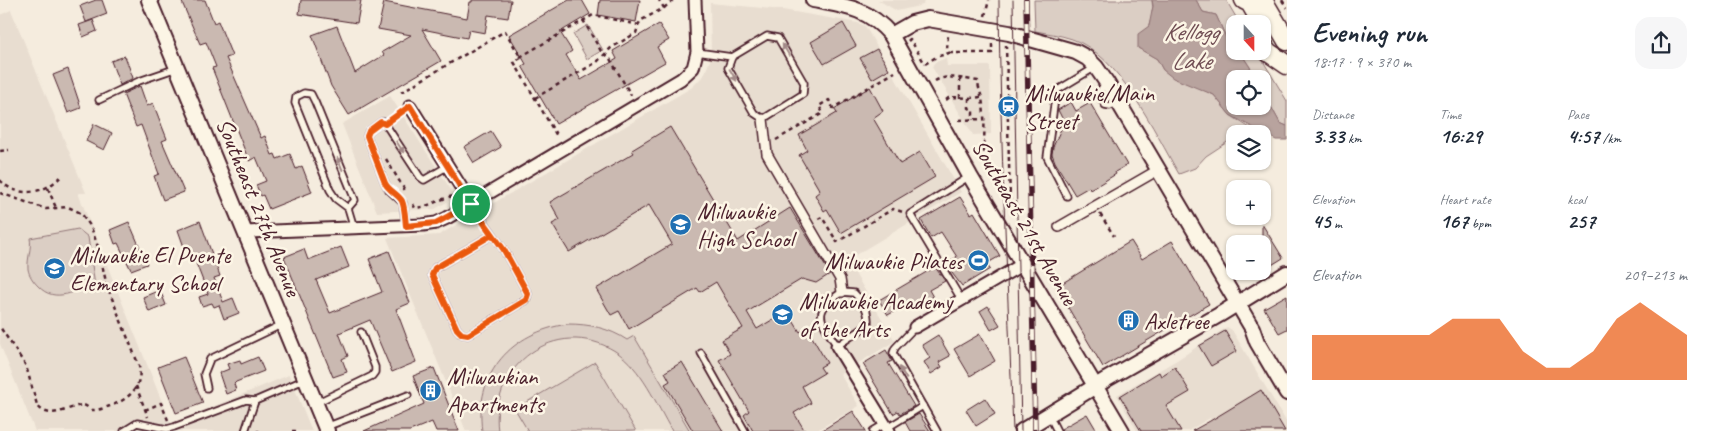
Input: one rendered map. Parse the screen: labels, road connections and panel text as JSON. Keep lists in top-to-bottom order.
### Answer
{
  "streets": {
    "street": ["Southeast 27th Avenue", "Southeast 21st Avenue"]
  },
  "water": ["Kellogg Lake"],
  "places": {
    "station": ["Milwaukie/Main Street"],
    "school or university": ["Milwaukie High School", "Milwaukie El Puente Elementary School", "Milwaukie Academy of the Arts"],
    "sports": ["Milwaukie Pilates"],
    "building": ["Axletree", "Milwaukian Apartments"]
  },
  "north": "bottom",
  "page": {
    "heading": ["Evening run", "18:17 · 9 × 370 m"],
    "map_buttons": ["+", "−"],
    "stats": [
      ["Distance", "3.33 km"],
      ["Time", "16:29"],
      ["Pace", "4:57 /km"],
      ["Elevation", "45 m"],
      ["Heart rate", "167 bpm"],
      ["kcal", "257"]
    ],
    "chart": ["Elevation", "209–213 m"]
  }
}
